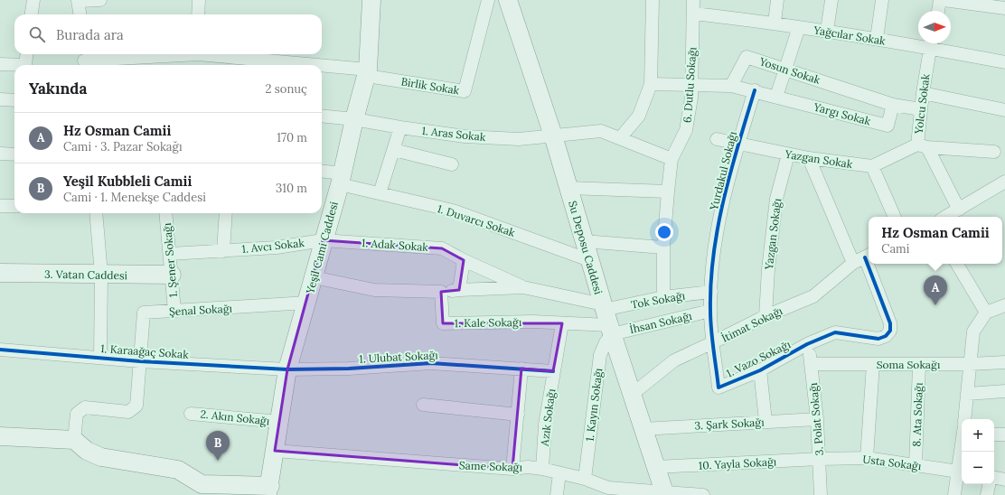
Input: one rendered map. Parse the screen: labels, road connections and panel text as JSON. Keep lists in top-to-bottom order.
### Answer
{
  "streets": {
    "main road": ["Yeşil Cami Caddesi", "Su Deposu Caddesi", "3. Vatan Caddesi"],
    "street": [
      "Yağcılar Sokak",
      "Yosun Sokak",
      "6. Dutlu Sokağı",
      "Birlik Sokak",
      "Yolcu Sokak",
      "Yargı Sokak",
      "1. Aras Sokak",
      "Yazgan Sokak",
      "Yurdakul Sokağı",
      "1. Duvarcı Sokak",
      "Yazgan Sokağı",
      "1. Adak Sokak",
      "1. Avcı Sokak",
      "1. Şener Sokağı",
      "Tok Sokağı",
      "Şenal Sokağı",
      "1. Kale Sokağı",
      "İhsan Sokağı",
      "İtimat Sokağı",
      "1. Karaağaç Sokak",
      "1. Ulubat Sokağı",
      "1. Vazo Sokağı",
      "Soma Sokağı",
      "1. Kayın Sokağı",
      "8. Ata Sokağı",
      "2. Akın Sokağı",
      "Azık Sokağı",
      "3. Polat Sokağı",
      "3. Şark Sokağı",
      "Usta Sokağı",
      "10. Yayla Sokağı",
      "Same Sokağı"
    ]
  },
  "crossings": [
    ["Yağcılar Sokak", "6. Dutlu Sokağı"],
    ["Yağcılar Sokak", "Yolcu Sokak"],
    ["Yosun Sokak", "Yolcu Sokak"],
    ["Yosun Sokak", "Yargı Sokak"],
    ["6. Dutlu Sokağı", "1. Aras Sokak"],
    ["6. Dutlu Sokağı", "Tok Sokağı"],
    ["Birlik Sokak", "Yeşil Cami Caddesi"],
    ["Yargı Sokak", "Yurdakul Sokağı"],
    ["1. Aras Sokak", "Yeşil Cami Caddesi"],
    ["1. Aras Sokak", "Su Deposu Caddesi"],
    ["Yazgan Sokak", "Yurdakul Sokağı"],
    ["Yazgan Sokak", "Yazgan Sokağı"],
    ["Yurdakul Sokağı", "Tok Sokağı"],
    ["Yurdakul Sokağı", "İhsan Sokağı"],
    ["Yurdakul Sokağı", "İtimat Sokağı"],
    ["Yurdakul Sokağı", "1. Vazo Sokağı"],
    ["1. Duvarcı Sokak", "Yeşil Cami Caddesi"],
    ["1. Duvarcı Sokak", "Su Deposu Caddesi"],
    ["Yazgan Sokağı", "İtimat Sokağı"],
    ["1. Adak Sokak", "1. Avcı Sokak"],
    ["1. Adak Sokak", "Yeşil Cami Caddesi"],
    ["1. Avcı Sokak", "Yeşil Cami Caddesi"],
    ["1. Avcı Sokak", "1. Şener Sokağı"],
    ["Yeşil Cami Caddesi", "Şenal Sokağı"],
    ["Yeşil Cami Caddesi", "1. Karaağaç Sokak"],
    ["Yeşil Cami Caddesi", "1. Ulubat Sokağı"],
    ["Yeşil Cami Caddesi", "2. Akın Sokağı"],
    ["Yeşil Cami Caddesi", "Same Sokağı"],
    ["Su Deposu Caddesi", "Tok Sokağı"],
    ["Su Deposu Caddesi", "1. Kale Sokağı"],
    ["Su Deposu Caddesi", "İhsan Sokağı"],
    ["Su Deposu Caddesi", "İtimat Sokağı"],
    ["Su Deposu Caddesi", "1. Kayın Sokağı"],
    ["Su Deposu Caddesi", "3. Şark Sokağı"],
    ["Su Deposu Caddesi", "10. Yayla Sokağı"],
    ["Su Deposu Caddesi", "Same Sokağı"],
    ["1. Şener Sokağı", "3. Vatan Caddesi"],
    ["1. Şener Sokağı", "Şenal Sokağı"],
    ["Tok Sokağı", "1. Kale Sokağı"],
    ["Tok Sokağı", "İhsan Sokağı"],
    ["Tok Sokağı", "1. Kayın Sokağı"],
    ["Şenal Sokağı", "1. Karaağaç Sokak"],
    ["1. Kale Sokağı", "İhsan Sokağı"],
    ["1. Kale Sokağı", "1. Kayın Sokağı"],
    ["1. Kale Sokağı", "Azık Sokağı"],
    ["İhsan Sokağı", "1. Kayın Sokağı"],
    ["İtimat Sokağı", "1. Vazo Sokağı"],
    ["1. Karaağaç Sokak", "1. Ulubat Sokağı"],
    ["1. Ulubat Sokağı", "Azık Sokağı"],
    ["1. Vazo Sokağı", "3. Polat Sokağı"],
    ["Soma Sokağı", "8. Ata Sokağı"],
    ["Soma Sokağı", "3. Polat Sokağı"],
    ["1. Kayın Sokağı", "Same Sokağı"],
    ["8. Ata Sokağı", "Usta Sokağı"],
    ["Azık Sokağı", "Same Sokağı"],
    ["3. Polat Sokağı", "3. Şark Sokağı"],
    ["3. Polat Sokağı", "Usta Sokağı"],
    ["3. Polat Sokağı", "10. Yayla Sokağı"],
    ["Usta Sokağı", "10. Yayla Sokağı"]
  ],
  "north": "right",
  "page": {
    "search": "Burada ara",
    "heading": ["Yakında", "2 sonuç"],
    "list": [
      {
        "mark": "A",
        "name": "Hz Osman Camii",
        "note": "Cami · 3. Pazar Sokağı",
        "value": "170 m"
      },
      {
        "mark": "B",
        "name": "Yeşil Kubbleli Camii",
        "note": "Cami · 1. Menekşe Caddesi",
        "value": "310 m"
      }
    ],
    "popup": ["Hz Osman Camii", "Cami"],
    "pins": ["A", "B"],
    "map_buttons": ["+", "−"]
  }
}
